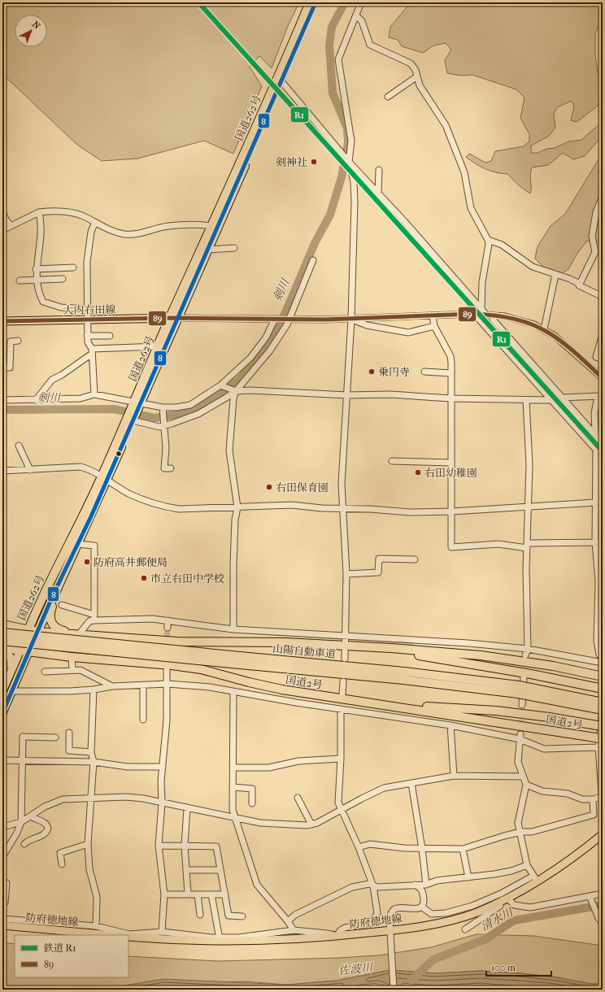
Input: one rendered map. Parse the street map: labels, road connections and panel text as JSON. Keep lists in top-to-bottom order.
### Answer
{
  "streets": {
    "highway": ["国道262号", "山陽自動車道", "国道2号"],
    "main road": ["大内右田線", "防府徳地線"]
  },
  "crossings": [
    ["国道262号", "大内右田線"],
    ["国道262号", "国道2号"]
  ],
  "water": ["剣川", "清水川", "佐波川"],
  "places": [
    "剣神社",
    "乗円寺",
    "右田幼稚園",
    "右田保育園",
    "防府高井郵便局",
    "市立右田中学校"
  ],
  "lines": ["rail line R1", "transit line 8", "transit line 89"],
  "legend": ["鉄道 R1", "89"],
  "scale_bar": "100 m",
  "north": "top right"
}
